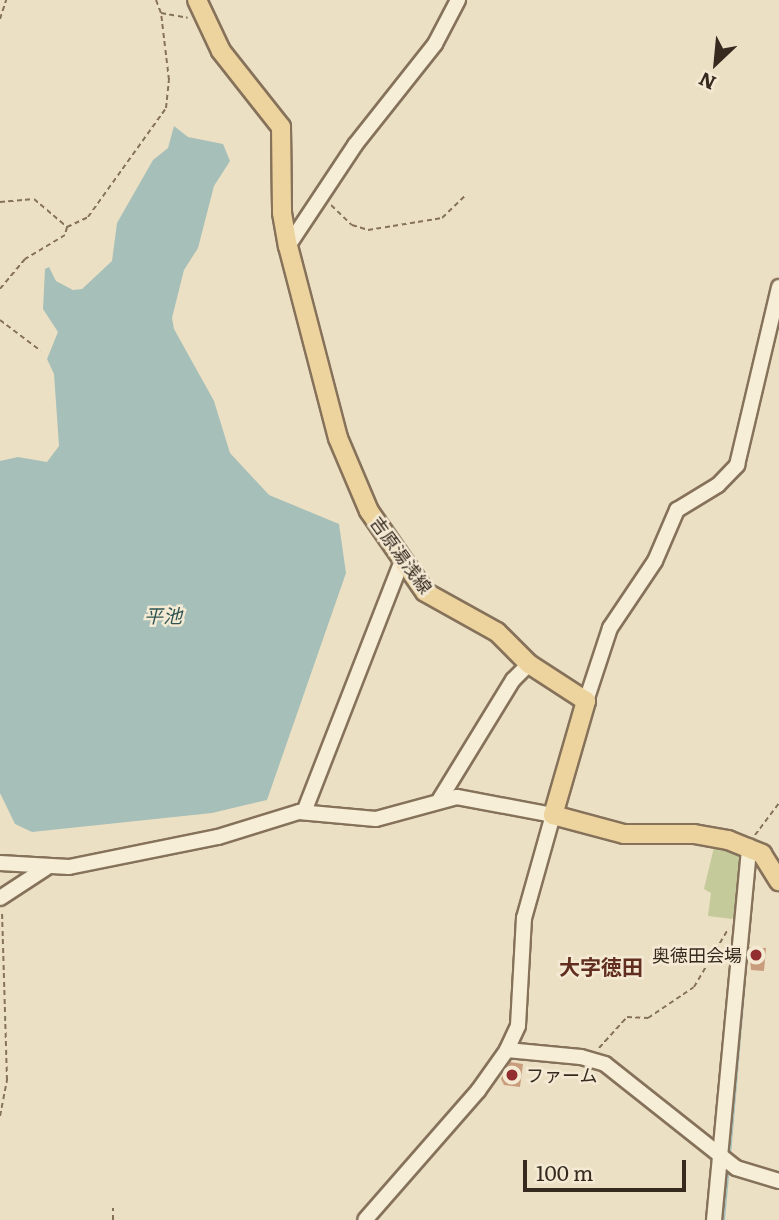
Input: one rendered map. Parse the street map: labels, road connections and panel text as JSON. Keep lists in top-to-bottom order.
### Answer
{
  "streets": {
    "main road": ["吉原湯浅線"]
  },
  "districts": ["大字徳田"],
  "water": ["平池"],
  "places": ["奥徳田会場", "ファーム"],
  "scale_bar": "100 m",
  "north": "bottom left"
}
